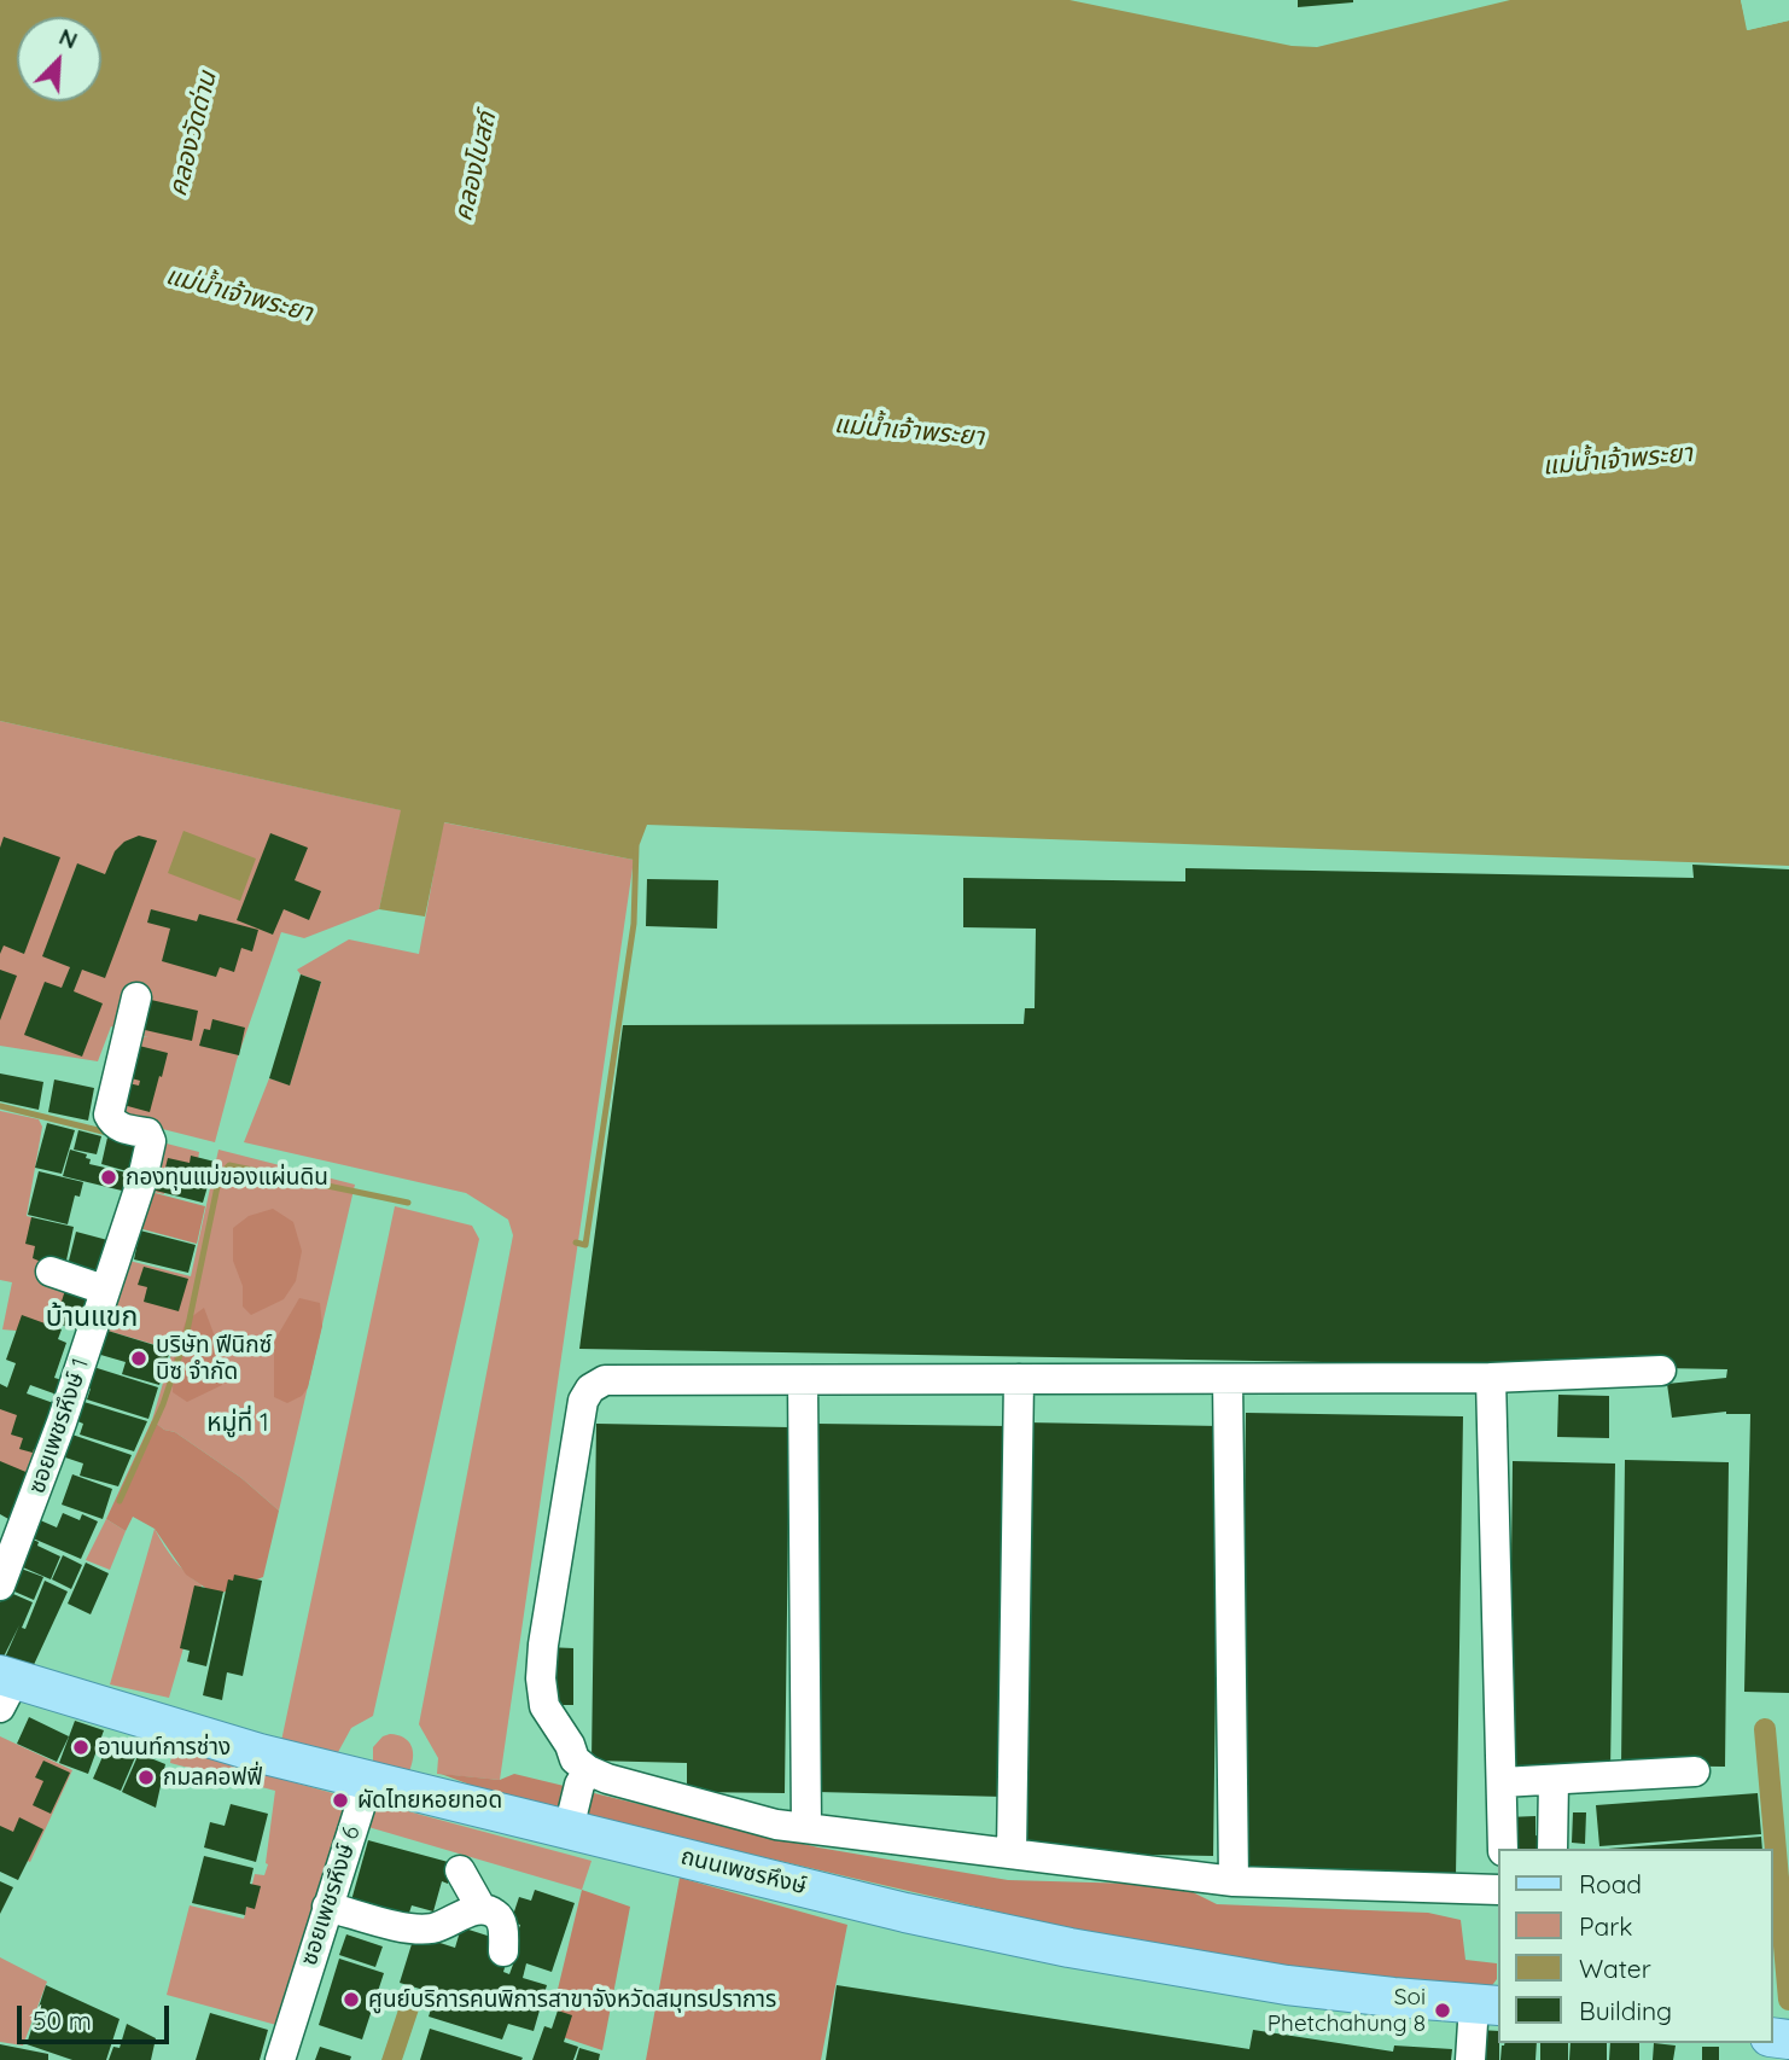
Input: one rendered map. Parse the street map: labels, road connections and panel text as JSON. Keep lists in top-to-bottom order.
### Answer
{
  "streets": {
    "main road": ["ถนนเพชรหึงษ์"],
    "street": ["ซอยเพชรหึงษ์ 1", "ซอยเพชรหึงษ์ 6"]
  },
  "crossings": [
    ["ถนนเพชรหึงษ์", "ซอยเพชรหึงษ์ 6"]
  ],
  "districts": ["บ้านแขก", "หมู่ที่ 1"],
  "water": ["คลองวัดด่าน", "คลองโบสถ์", "แม่น้ำเจ้าพระยา"],
  "places": [
    "กองทุนแม่ของแผ่นดิน",
    "บริษัท ฟีนิกซ์ บิซ จำกัด",
    "อานนท์การช่าง",
    "กมลคอฟฟี่",
    "ผัดไทยหอยทอด",
    "ศูนย์บริการคนพิการสาขาจังหวัดสมุทรปราการ",
    "Soi Phetchahung 8"
  ],
  "legend": [
    "Road",
    "Park",
    "Water",
    "Building"
  ],
  "scale_bar": "50 m",
  "north": "top right"
}
